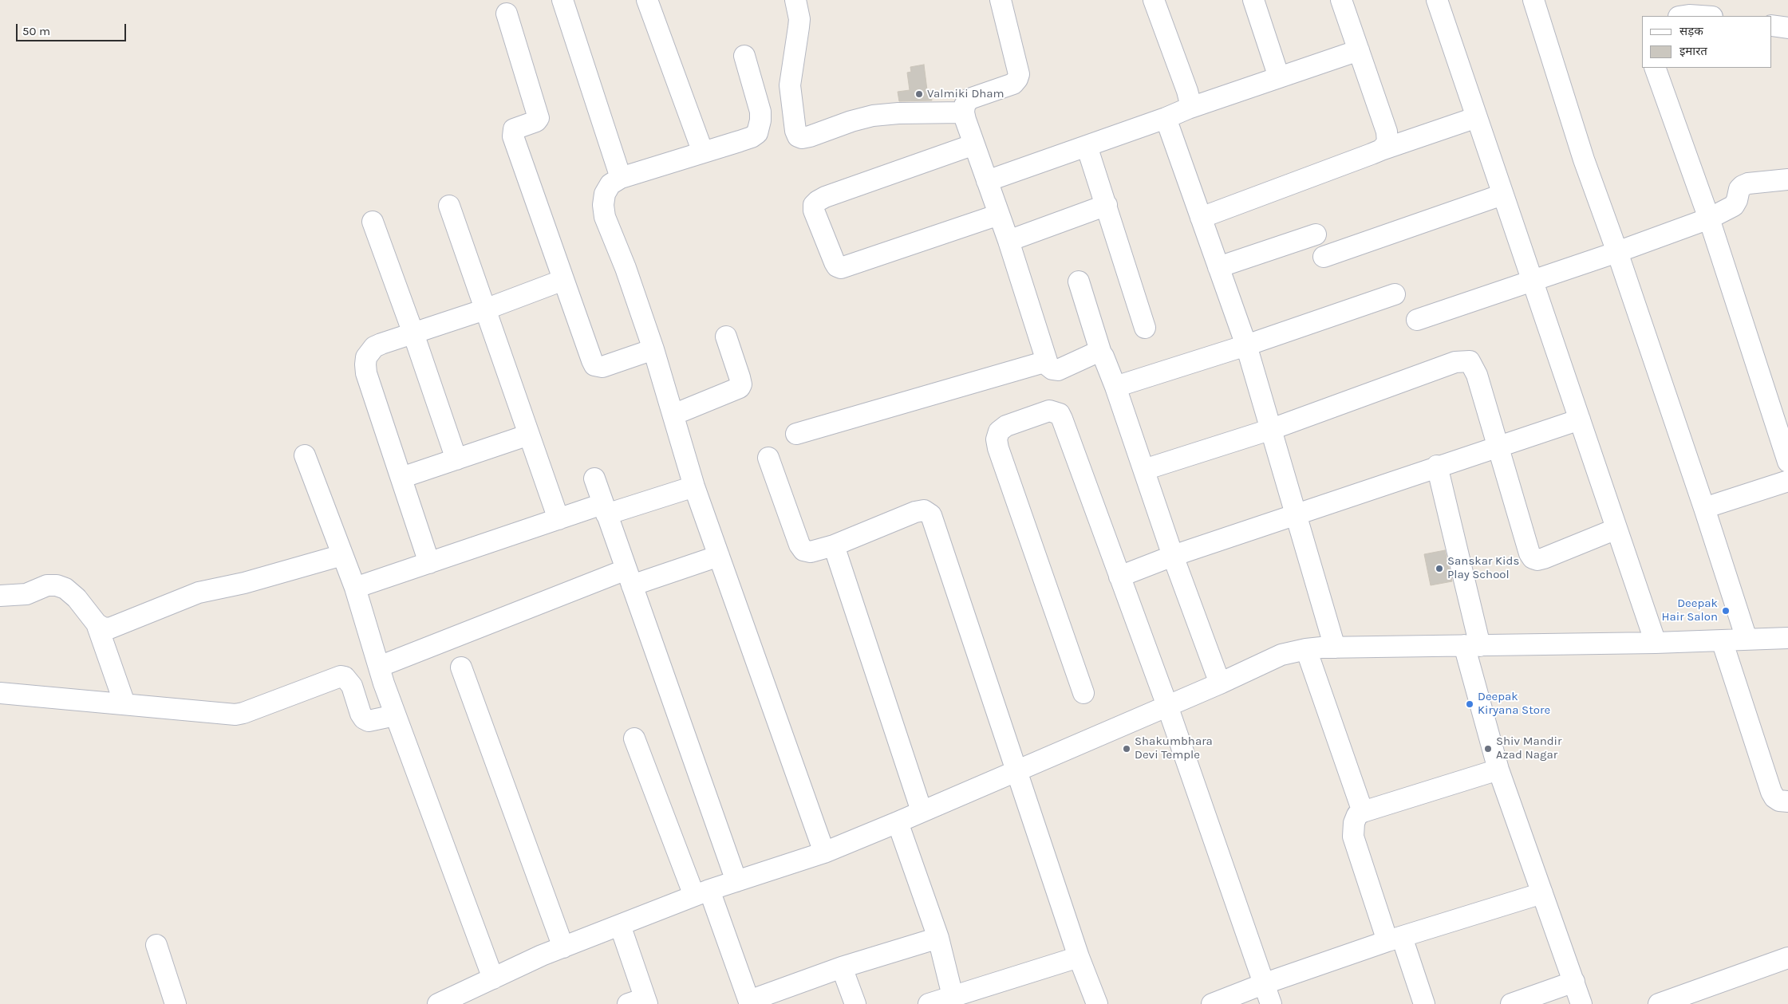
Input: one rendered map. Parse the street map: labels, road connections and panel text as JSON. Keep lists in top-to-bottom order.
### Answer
{
  "places": [
    "Valmiki Dham",
    "Sanskar Kids Play School",
    "Deepak Hair Salon",
    "Deepak Kiryana Store",
    "Shakumbhara Devi Temple",
    "Shiv Mandir Azad Nagar"
  ],
  "legend": ["सड़क", "इमारत"],
  "scale_bar": "50 m"
}
